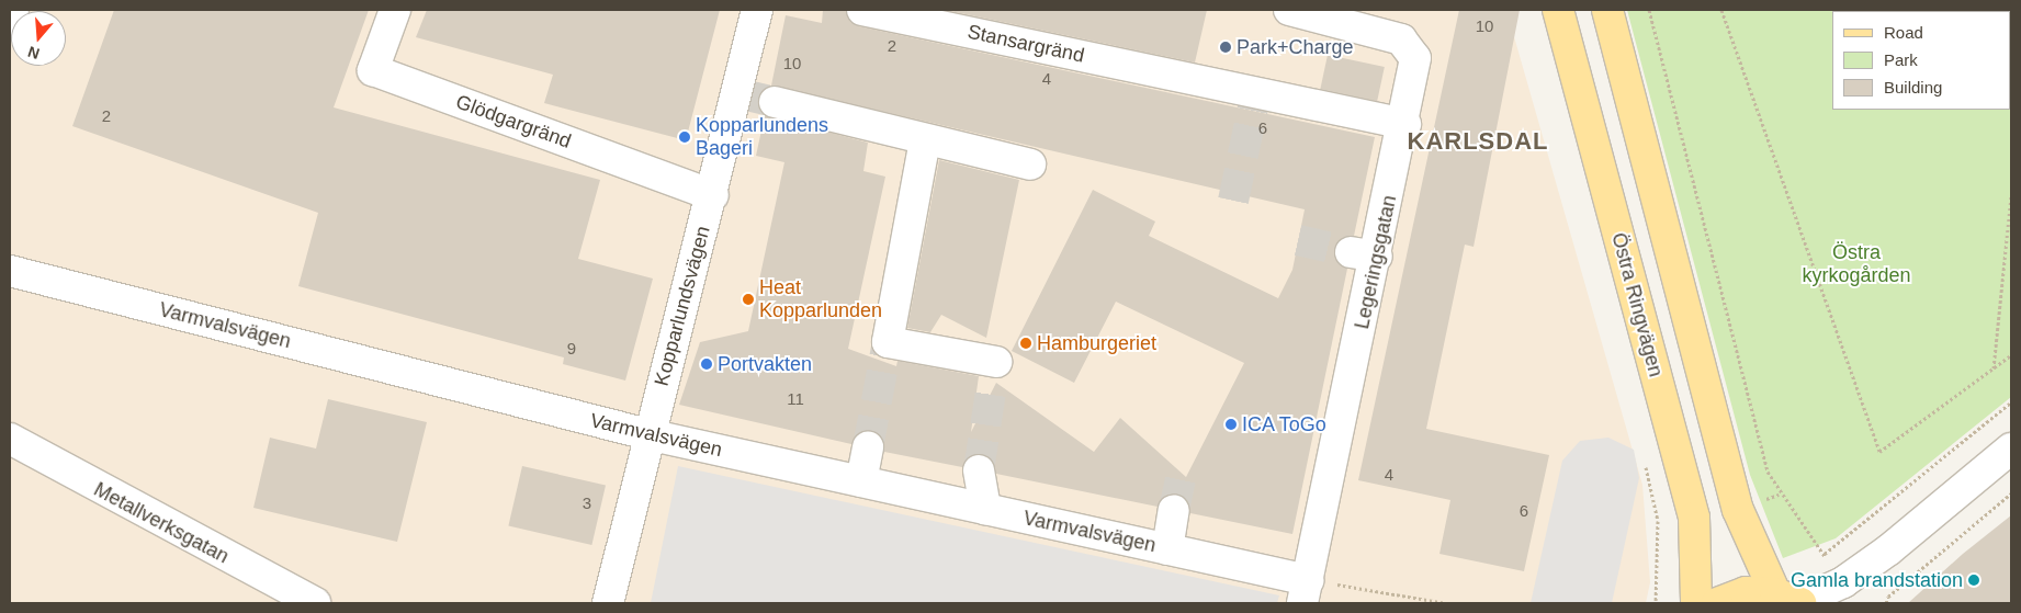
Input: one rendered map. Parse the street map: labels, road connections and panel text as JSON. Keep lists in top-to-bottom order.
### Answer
{
  "streets": {
    "main road": ["Östra Ringvägen"],
    "street": [
      "Stansargränd",
      "Glödgargränd",
      "Legeringsgatan",
      "Kopparlundsvägen",
      "Varmvalsvägen",
      "Metallverksgatan"
    ]
  },
  "crossings": [
    ["Stansargränd", "Legeringsgatan"],
    ["Glödgargränd", "Kopparlundsvägen"],
    ["Legeringsgatan", "Varmvalsvägen"],
    ["Kopparlundsvägen", "Varmvalsvägen"]
  ],
  "districts": ["KARLSDAL"],
  "parks": ["Östra kyrkogården"],
  "places": [
    "Park+Charge",
    "Kopparlundens Bageri",
    "Heat Kopparlunden",
    "Hamburgeriet",
    "Portvakten",
    "ICA ToGo",
    "Gamla brandstation"
  ],
  "house_numbers": [
    "10",
    "2",
    "10",
    "4",
    "2",
    "6",
    "9",
    "11",
    "4",
    "3",
    "6"
  ],
  "legend": ["Road", "Park", "Building"],
  "north": "bottom"
}
